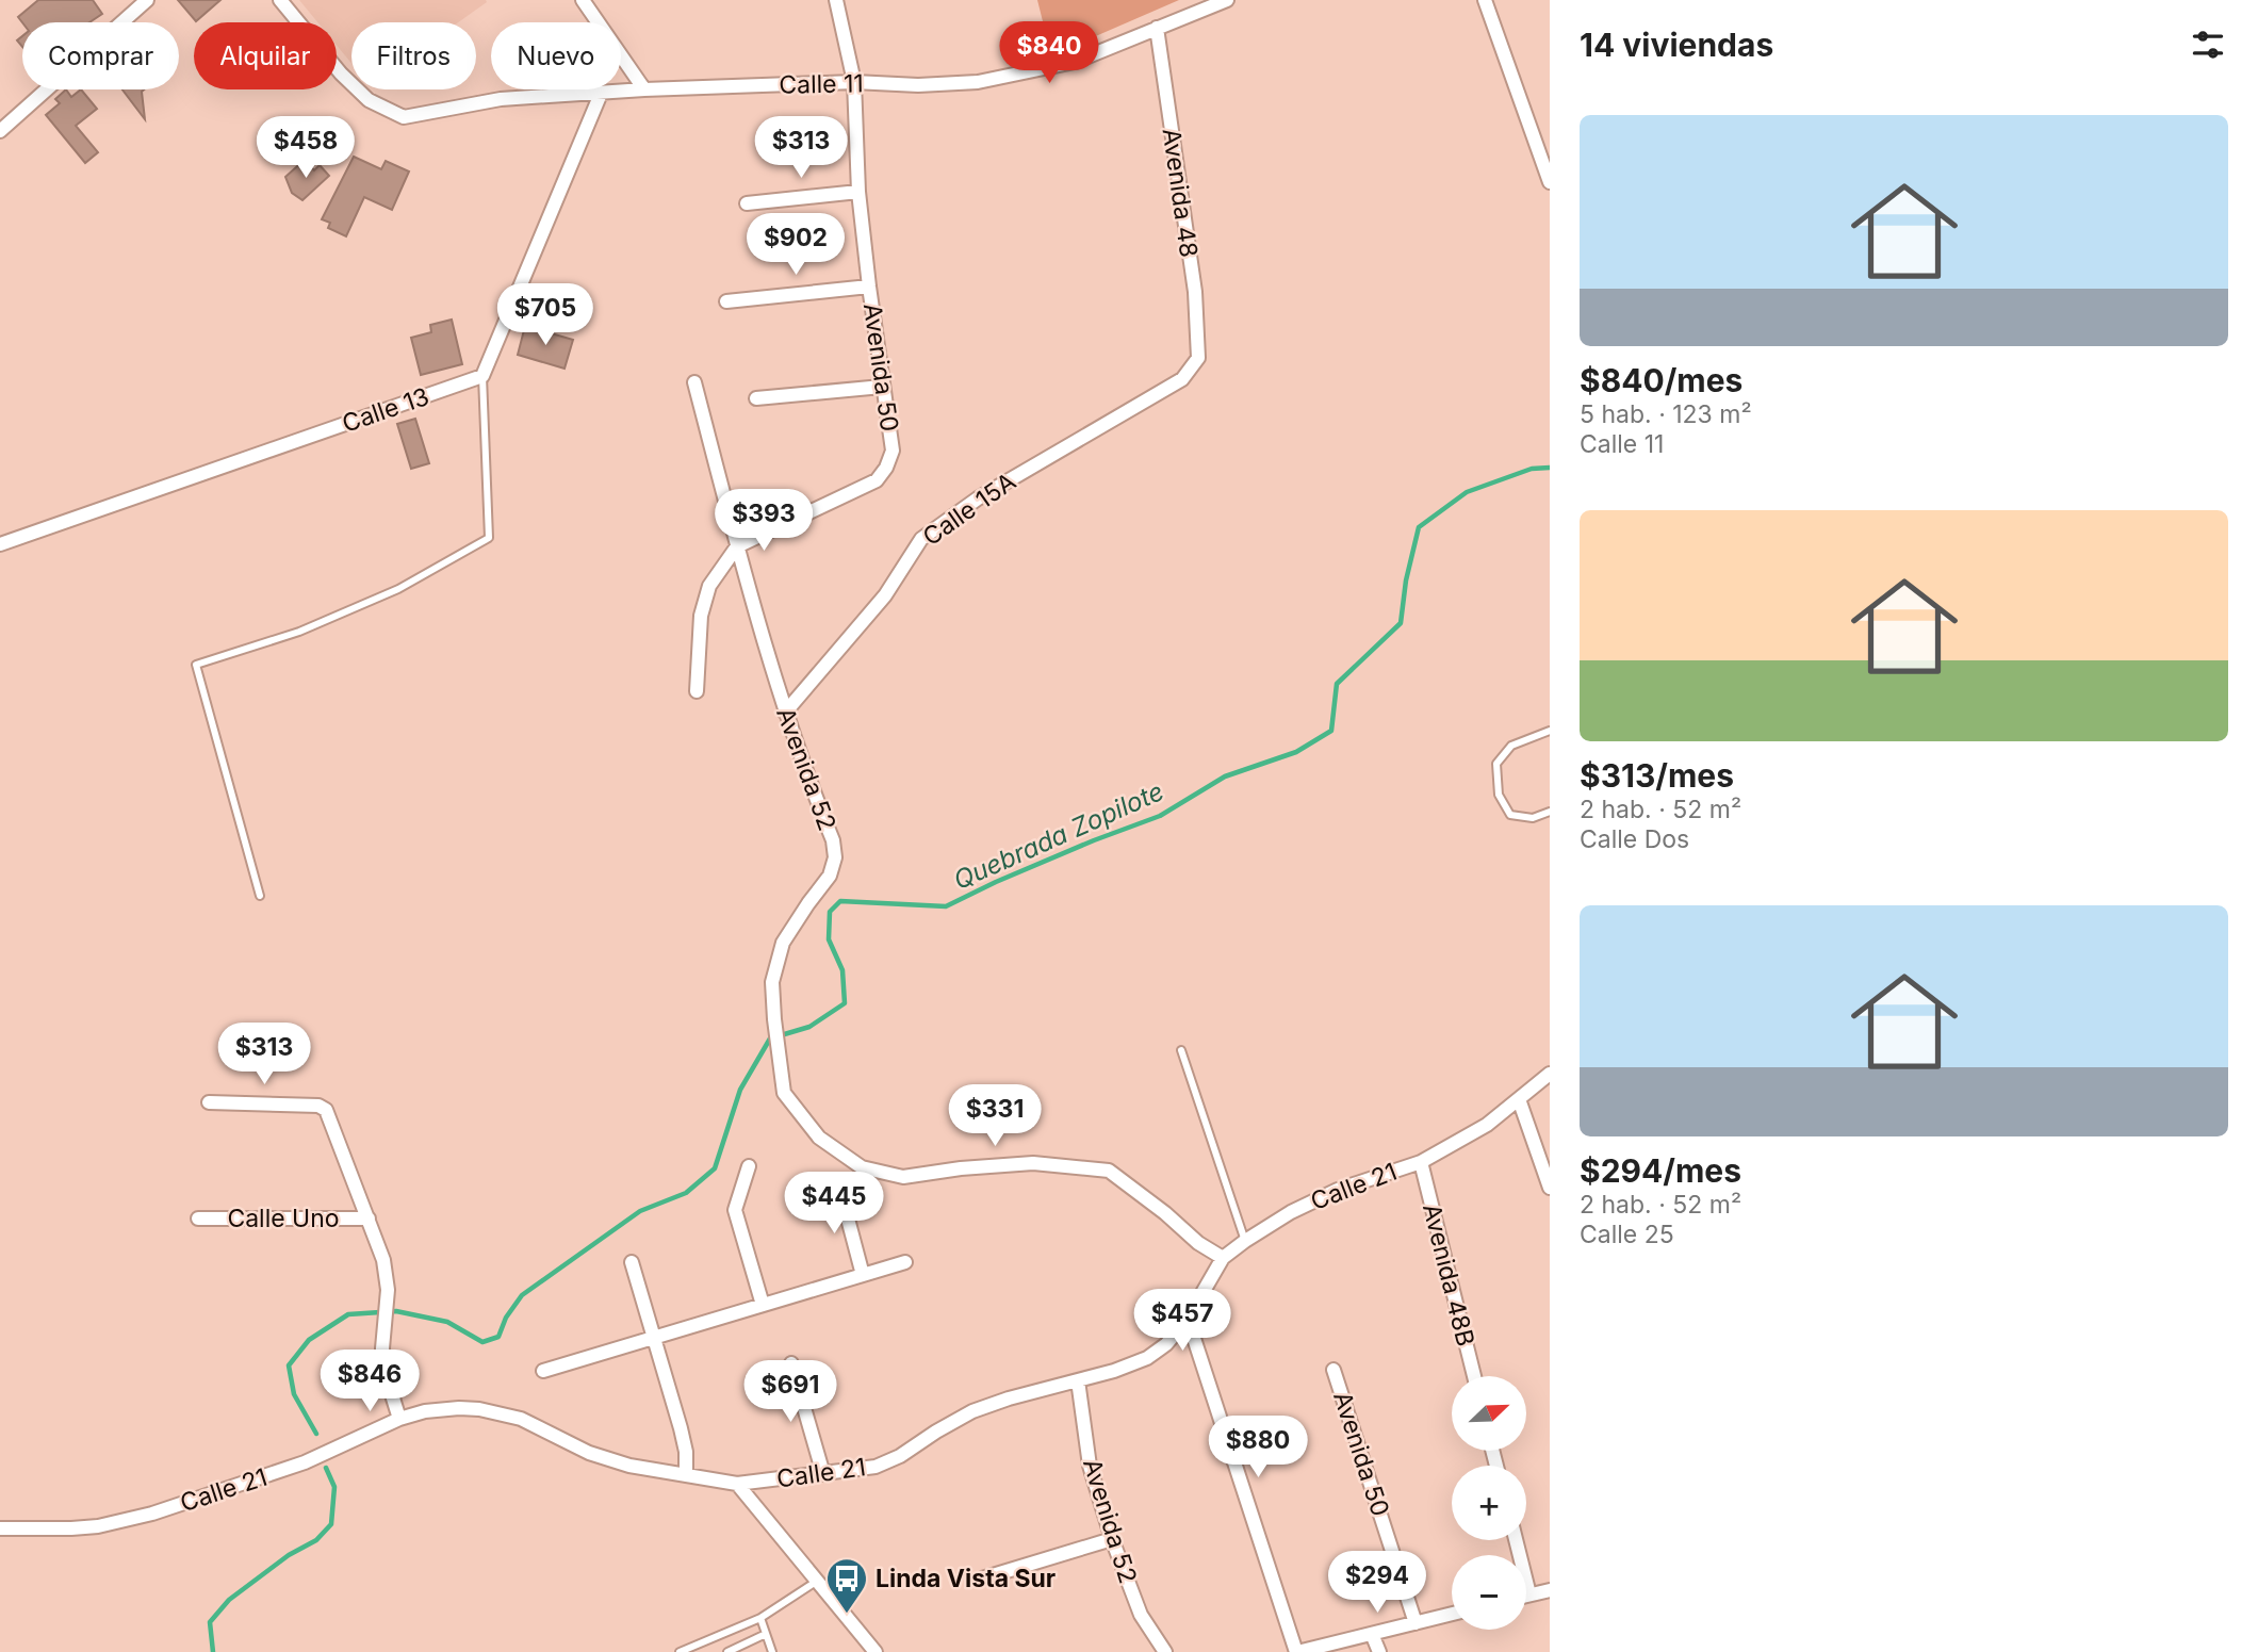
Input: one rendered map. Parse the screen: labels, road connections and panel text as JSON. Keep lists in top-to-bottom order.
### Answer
{
  "streets": {
    "street": [
      "Calle 11",
      "Avenida 48",
      "Avenida 50",
      "Calle 13",
      "Calle 15A",
      "Avenida 52",
      "Calle 21",
      "Calle Uno",
      "Avenida 48B"
    ]
  },
  "crossings": [
    ["Calle 11", "Avenida 48"],
    ["Calle 11", "Avenida 50"],
    ["Avenida 48", "Calle 15A"],
    ["Avenida 50", "Avenida 52"],
    ["Calle 15A", "Avenida 52"],
    ["Avenida 52", "Calle 21"],
    ["Calle 21", "Avenida 48B"]
  ],
  "water": ["Quebrada Zopilote"],
  "places": {
    "bus stop": ["Linda Vista Sur"]
  },
  "north": "top right",
  "page": {
    "heading": "14 viviendas",
    "price": [
      "$840",
      "$458",
      "$313",
      "$902",
      "$705",
      "$393",
      "$313",
      "$331",
      "$445",
      "$457",
      "$846",
      "$691",
      "$880",
      "$294"
    ],
    "chip": [
      "Comprar",
      "Alquilar",
      "Filtros",
      "Nuevo"
    ],
    "list": [
      {
        "name": "$840/mes",
        "note": "5 hab. · 123 m² · Calle 11"
      },
      {
        "name": "$313/mes",
        "note": "2 hab. · 52 m² · Calle Dos"
      },
      {
        "name": "$294/mes",
        "note": "2 hab. · 52 m² · Calle 25"
      }
    ],
    "map_buttons": ["+", "−"]
  }
}
